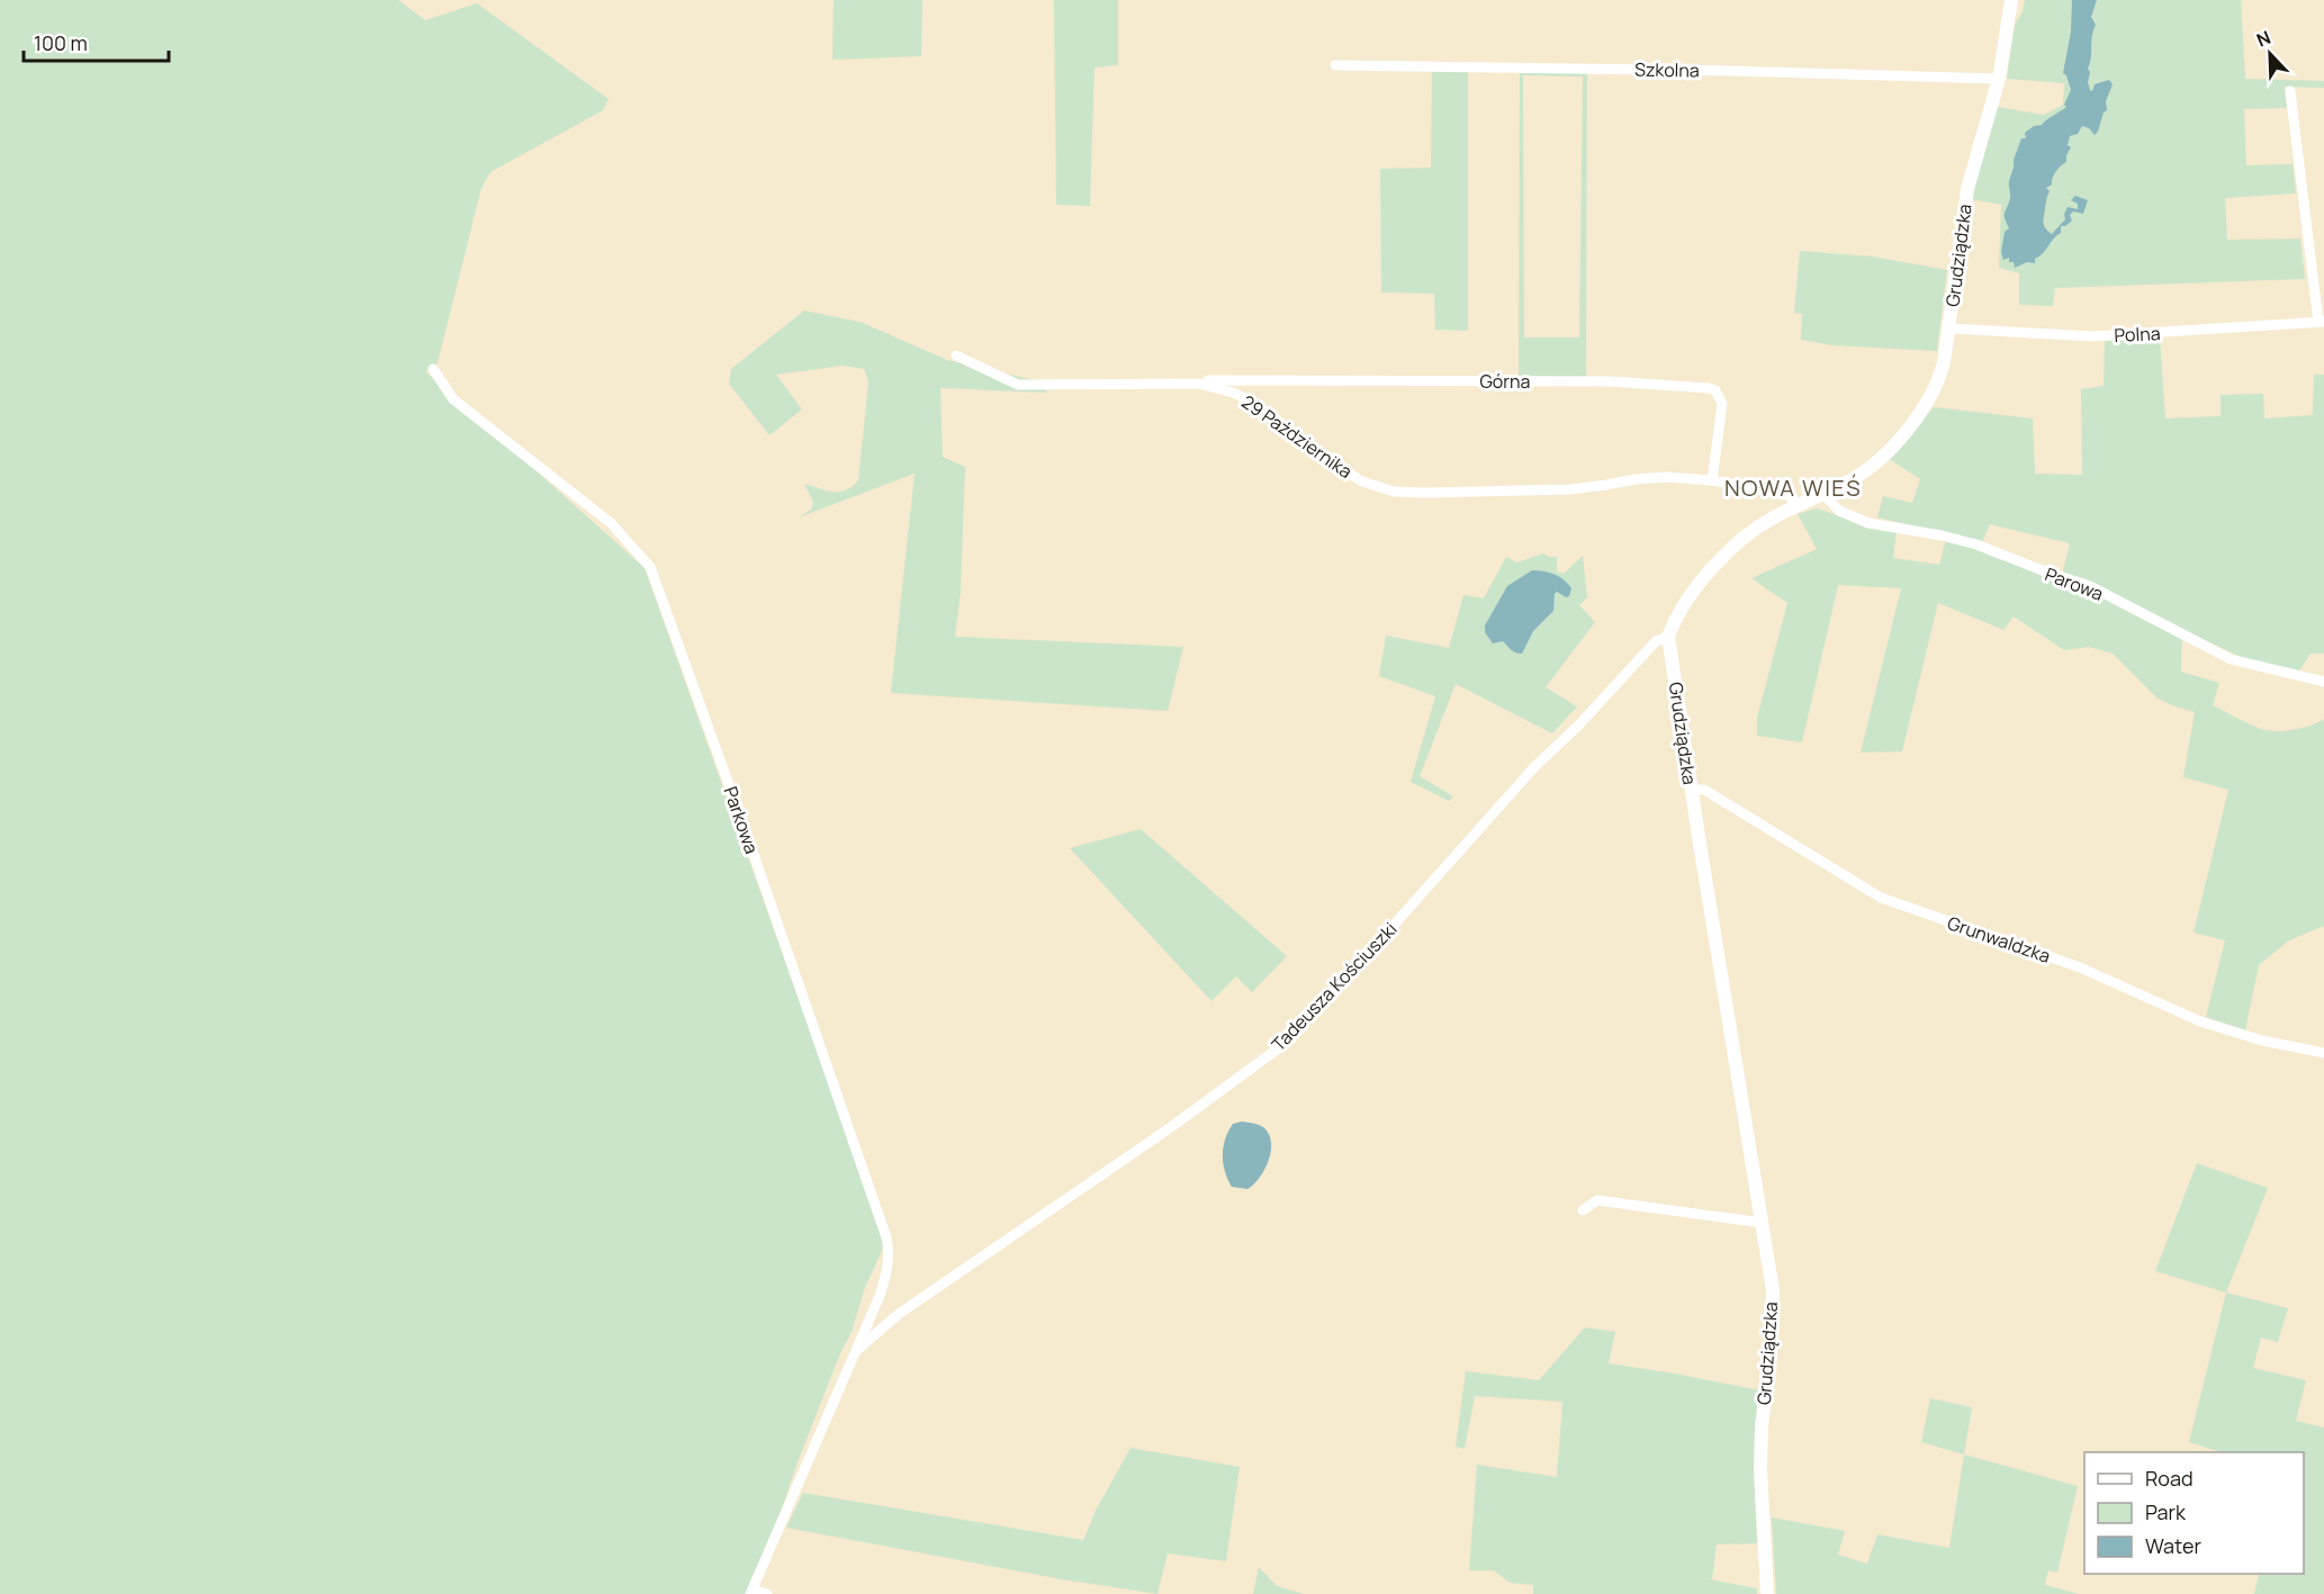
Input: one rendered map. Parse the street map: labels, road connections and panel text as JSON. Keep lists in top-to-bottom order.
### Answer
{
  "streets": {
    "street": [
      "Szkolna",
      "Grudziądzka",
      "Polna",
      "Górna",
      "29 Października",
      "Parowa",
      "Parkowa",
      "Grunwaldzka",
      "Tadeusza Kościuszki"
    ]
  },
  "crossings": [
    ["Szkolna", "Grudziądzka"],
    ["Grudziądzka", "Polna"],
    ["Grudziądzka", "29 Października"],
    ["Grudziądzka", "Parowa"],
    ["Grudziądzka", "Grunwaldzka"],
    ["Grudziądzka", "Tadeusza Kościuszki"],
    ["Górna", "29 Października"],
    ["Parkowa", "Tadeusza Kościuszki"]
  ],
  "districts": ["NOWA WIEŚ"],
  "legend": ["Road", "Park", "Water"],
  "scale_bar": "100 m",
  "north": "top left"
}
